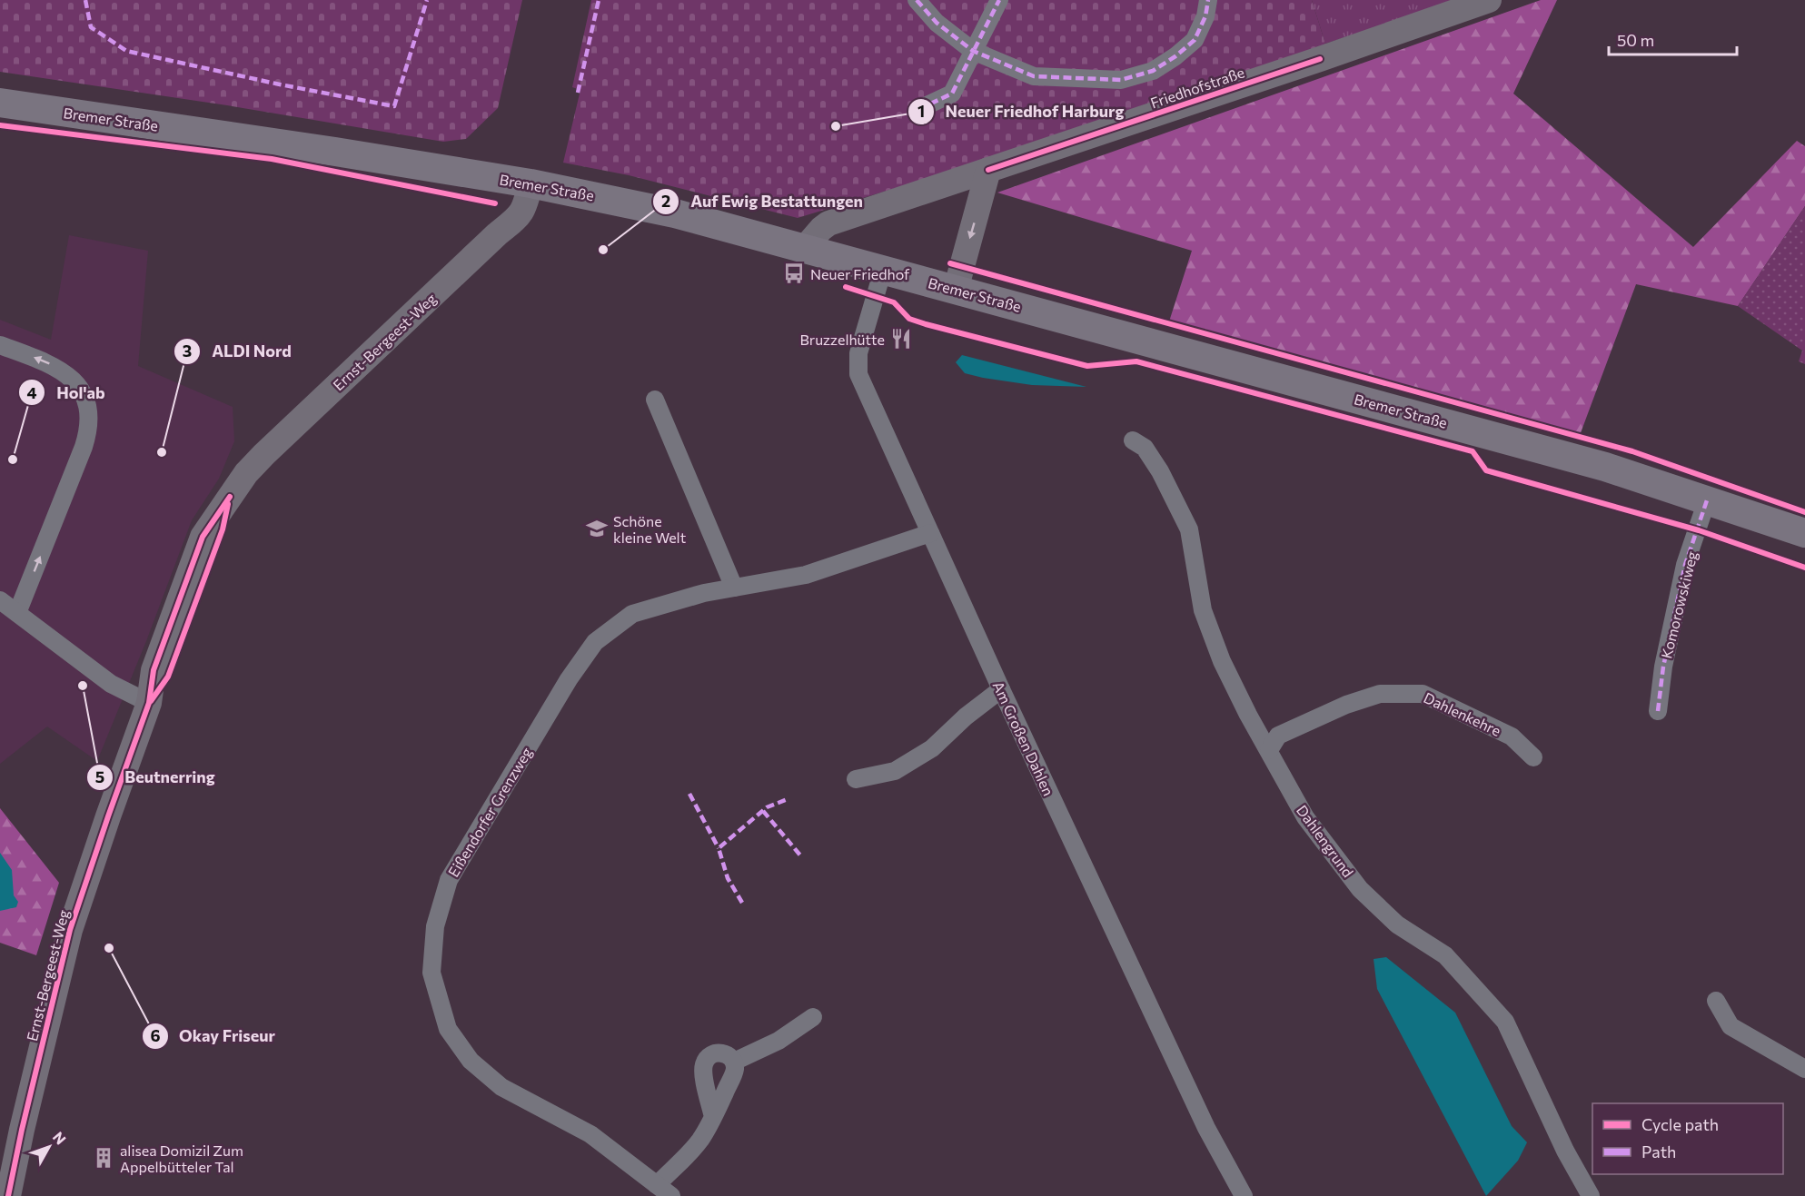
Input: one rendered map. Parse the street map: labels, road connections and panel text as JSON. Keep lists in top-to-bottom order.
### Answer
{
  "streets": {
    "main road": ["Bremer Straße"],
    "street": [
      "Friedhofstraße",
      "Ernst-Bergeest-Weg",
      "Komorowskiweg",
      "Dahlenkehre",
      "Am Großen Dahlen",
      "Eißendorfer Grenzweg",
      "Dahlengrund"
    ]
  },
  "crossings": [
    ["Friedhofstraße", "Bremer Straße"],
    ["Bremer Straße", "Ernst-Bergeest-Weg"],
    ["Bremer Straße", "Komorowskiweg"],
    ["Bremer Straße", "Am Großen Dahlen"],
    ["Dahlenkehre", "Dahlengrund"],
    ["Am Großen Dahlen", "Eißendorfer Grenzweg"]
  ],
  "places": {
    "other": [
      "Neuer Friedhof Harburg",
      "Auf Ewig Bestattungen",
      "ALDI Nord",
      "Hol'ab",
      "Beutnerring",
      "Okay Friseur"
    ],
    "bus stop": ["Neuer Friedhof"],
    "restaurant": ["Bruzzelhütte"],
    "school or university": ["Schöne kleine Welt"],
    "building": ["alisea Domizil Zum Appelbütteler Tal"]
  },
  "legend": ["Cycle path", "Path"],
  "scale_bar": "50 m",
  "north": "top right"
}
